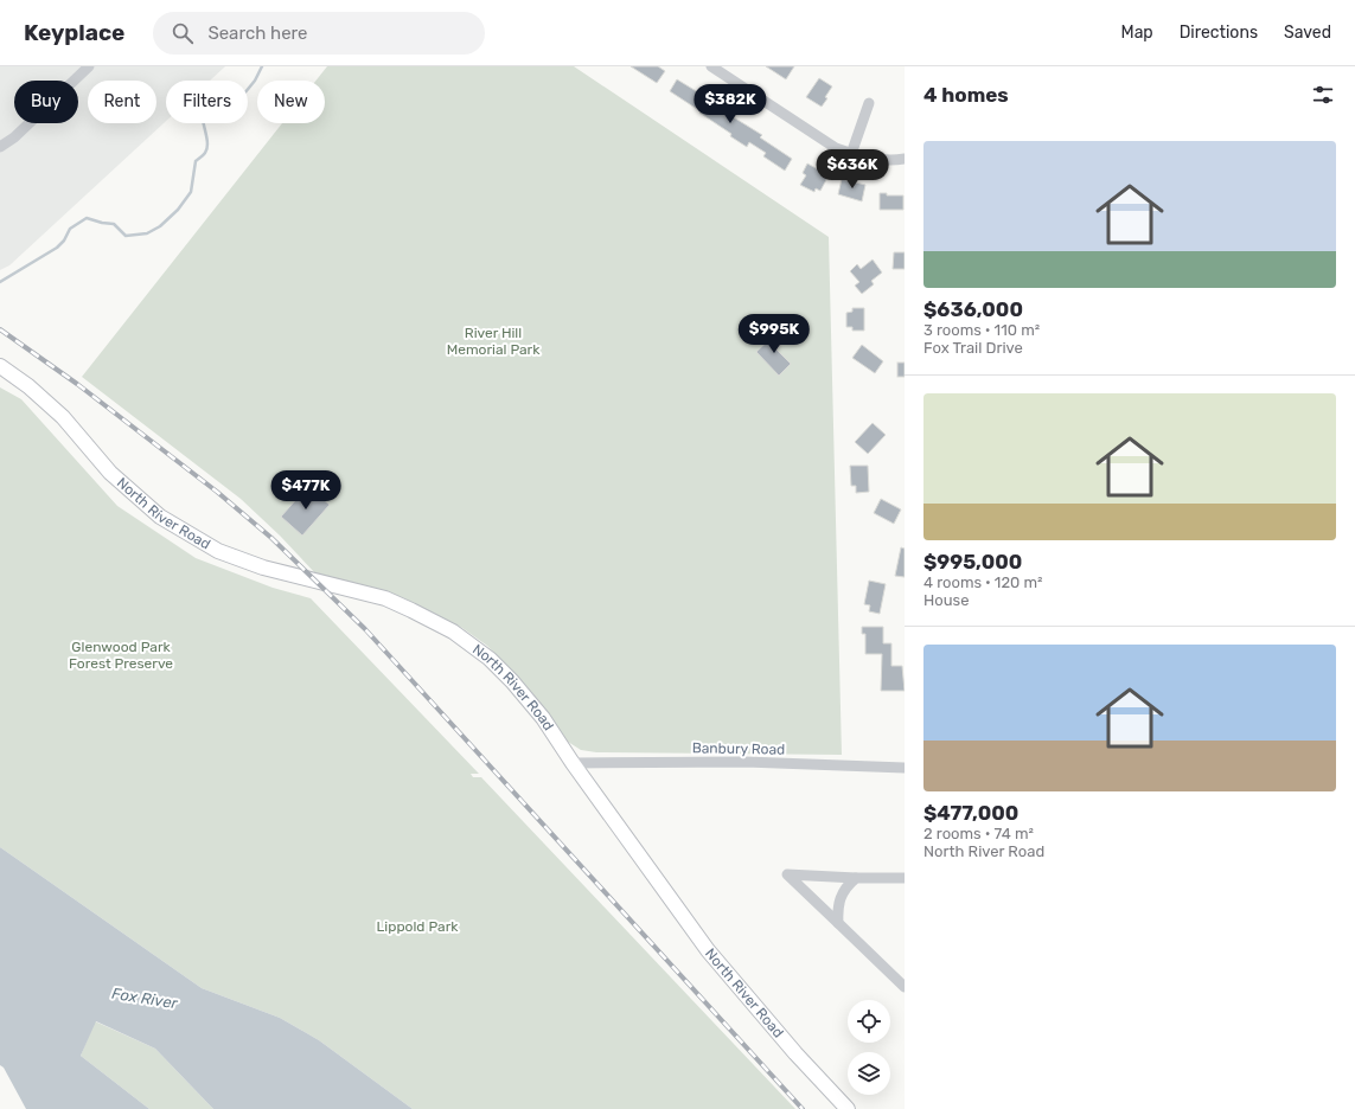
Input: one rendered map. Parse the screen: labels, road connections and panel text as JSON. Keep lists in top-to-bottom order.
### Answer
{
  "streets": {
    "main road": ["North River Road"],
    "street": ["Banbury Road"]
  },
  "crossings": [
    ["North River Road", "Banbury Road"]
  ],
  "water": ["Fox River"],
  "parks": ["River Hill Memorial Park", "Glenwood Park Forest Preserve", "Lippold Park"],
  "page": {
    "header": "Keyplace",
    "search": "Search here",
    "nav": ["Map", "Directions", "Saved"],
    "heading": "4 homes",
    "chip": [
      "Buy",
      "Rent",
      "Filters",
      "New"
    ],
    "price": [
      "$382K",
      "$636K",
      "$995K",
      "$477K"
    ],
    "list": [
      {
        "name": "$636,000",
        "note": "3 rooms · 110 m² · Fox Trail Drive"
      },
      {
        "name": "$995,000",
        "note": "4 rooms · 120 m² · House"
      },
      {
        "name": "$477,000",
        "note": "2 rooms · 74 m² · North River Road"
      }
    ]
  }
}
